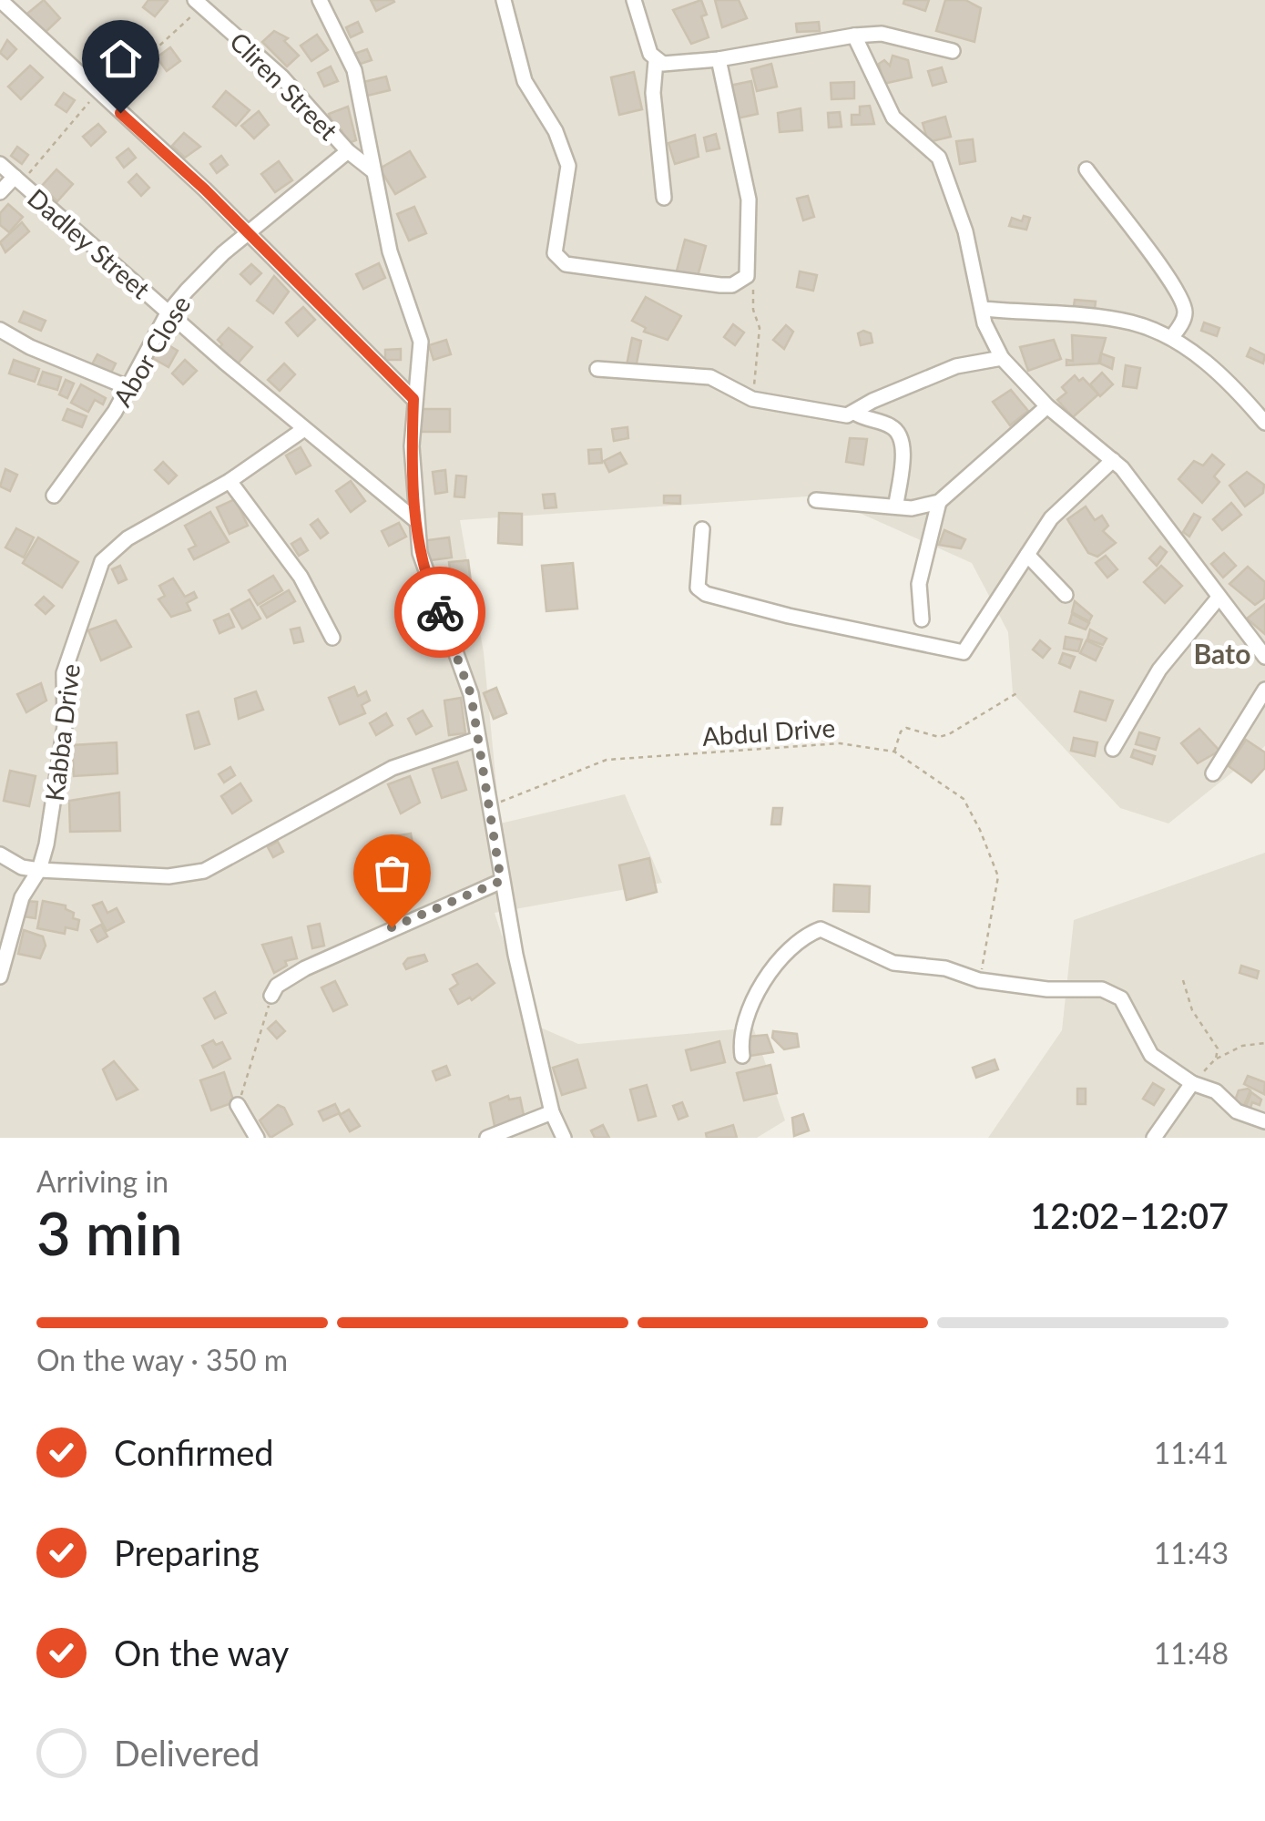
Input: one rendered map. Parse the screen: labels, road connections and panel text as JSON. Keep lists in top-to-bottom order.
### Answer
{
  "streets": {
    "street": [
      "Cliren Street",
      "Dadley Street",
      "Abor Close",
      "Kabba Drive"
    ],
    "path": ["Abdul Drive"]
  },
  "crossings": [
    ["Cliren Street", "Abor Close"],
    ["Dadley Street", "Abor Close"],
    ["Dadley Street", "Kabba Drive"]
  ],
  "districts": ["Bato"],
  "page": {
    "heading": ["3 min", "Arriving in", "12:02–12:07"],
    "bar": "On the way · 350 m",
    "list": [
      ["Confirmed", "11:41"],
      ["Preparing", "11:43"],
      ["On the way", "11:48"],
      "Delivered"
    ]
  }
}
